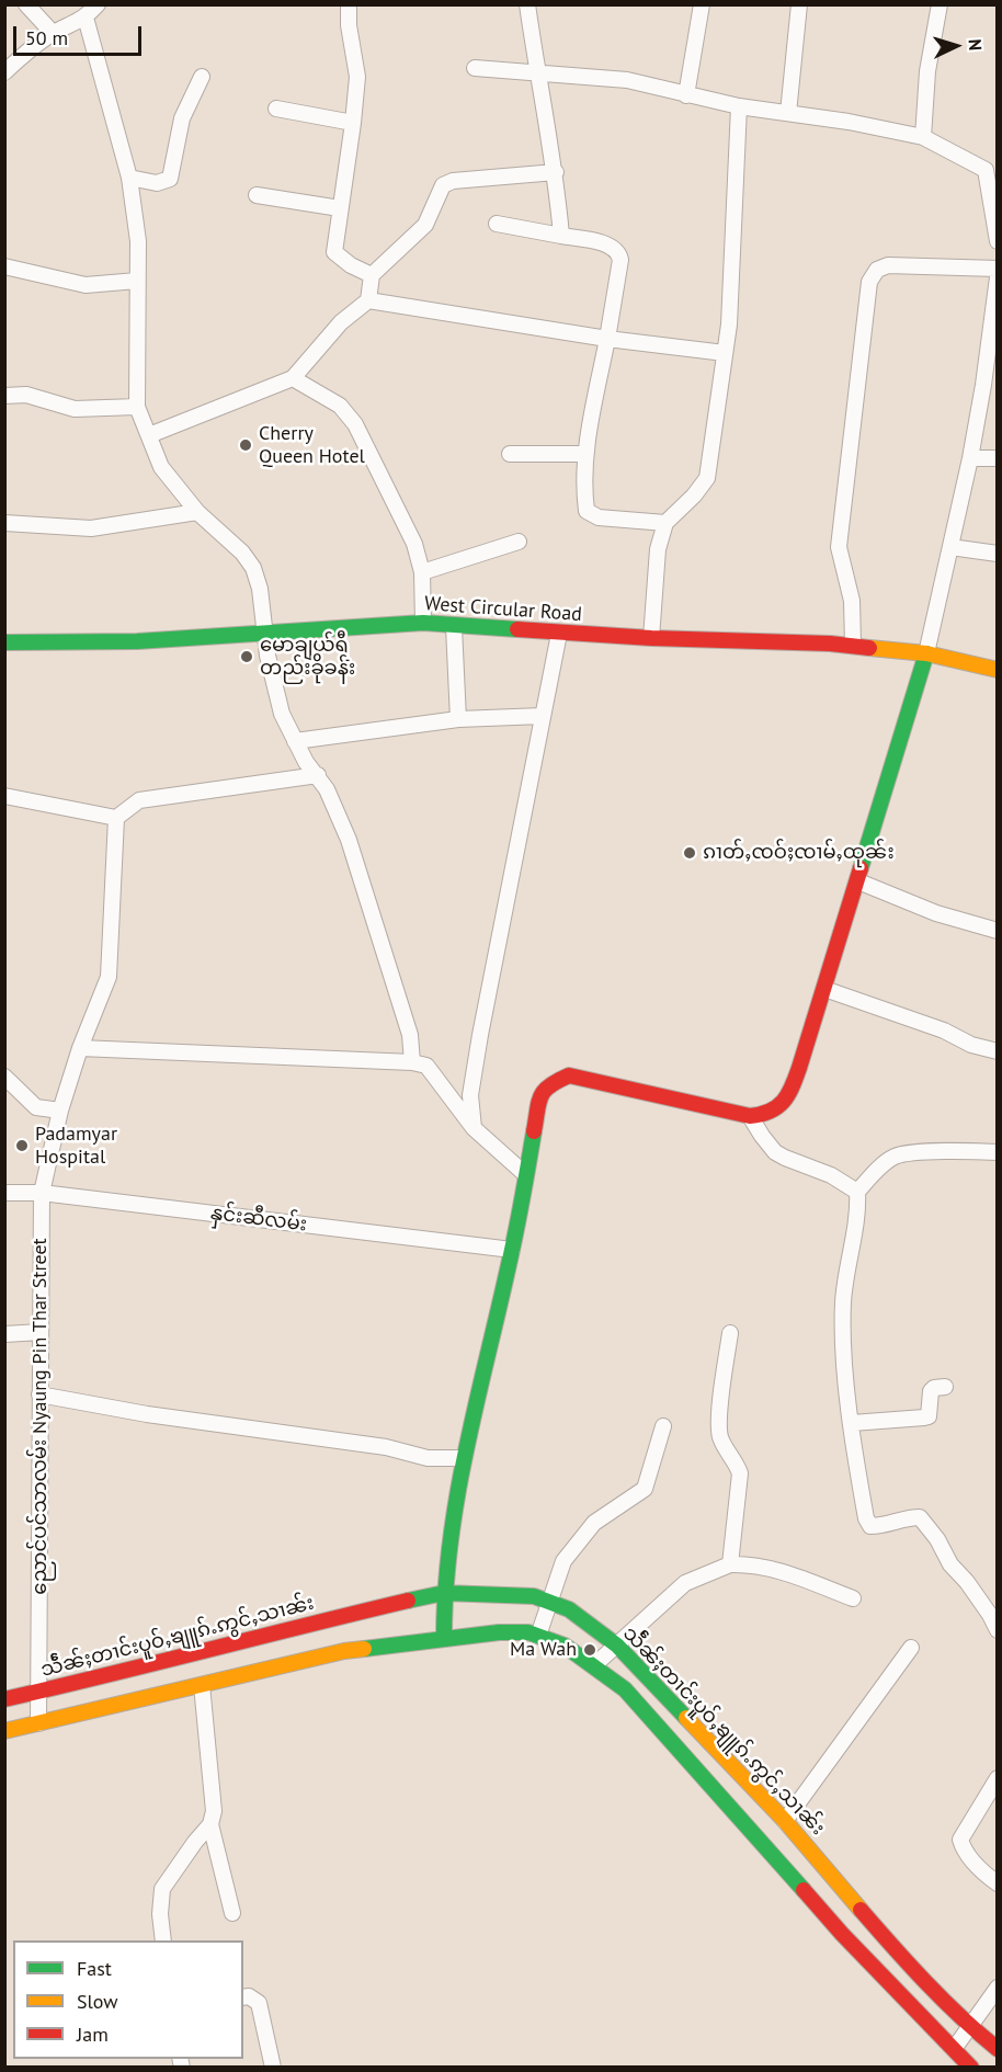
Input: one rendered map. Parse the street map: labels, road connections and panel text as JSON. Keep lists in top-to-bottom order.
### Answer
{
  "streets": {
    "main road": ["West Circular Road", "သဵႅၼ်ႈတၢင်းပူဝ်ႇၶျူၵ်ႉဢွင်ႇသၢၼ်း"],
    "street": ["နှင်းဆီလမ်း", "ညောင်ပင်သာလမ်း Nyaung Pin Thar Street"]
  },
  "crossings": [
    ["နှင်းဆီလမ်း", "ညောင်ပင်သာလမ်း Nyaung Pin Thar Street"],
    ["ညောင်ပင်သာလမ်း Nyaung Pin Thar Street", "သဵႅၼ်ႈတၢင်းပူဝ်ႇၶျူၵ်ႉဢွင်ႇသၢၼ်း"]
  ],
  "places": [
    "Cherry Queen Hotel",
    "မောချယ်ရီ တည်းခိုခန်း",
    "ၵၢတ်ႇၸဝ်ႈၸၢမ်ႇထုၼ်း",
    "Padamyar Hospital",
    "Ma Wah"
  ],
  "legend": ["Fast", "Slow", "Jam"],
  "scale_bar": "50 m",
  "north": "right"
}
